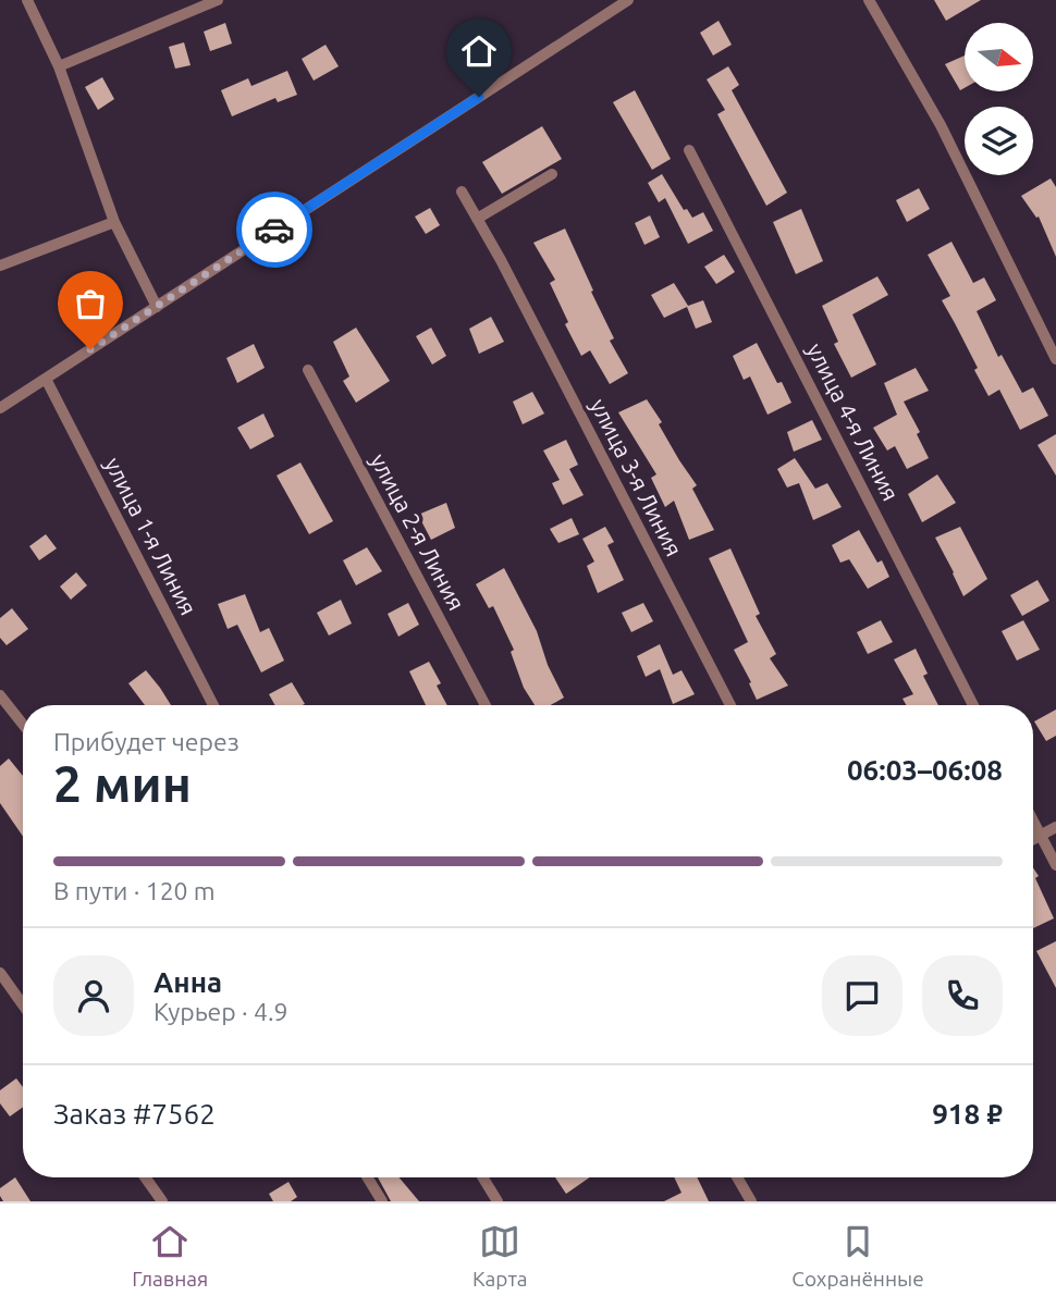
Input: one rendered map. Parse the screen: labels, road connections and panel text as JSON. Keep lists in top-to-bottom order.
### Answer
{
  "streets": {
    "street": [
      "улица 4-я Линия",
      "улица 3-я Линия",
      "улица 2-я Линия",
      "улица 1-я Линия"
    ]
  },
  "north": "right",
  "page": {
    "heading": ["2 мин", "Прибудет через", "06:03–06:08"],
    "panel": [
      "Анна",
      "Курьер · 4.9",
      "Заказ #7562",
      "918 ₽"
    ],
    "bar": "В пути · 120 m",
    "tabs": ["Главная", "Карта", "Сохранённые"]
  }
}
